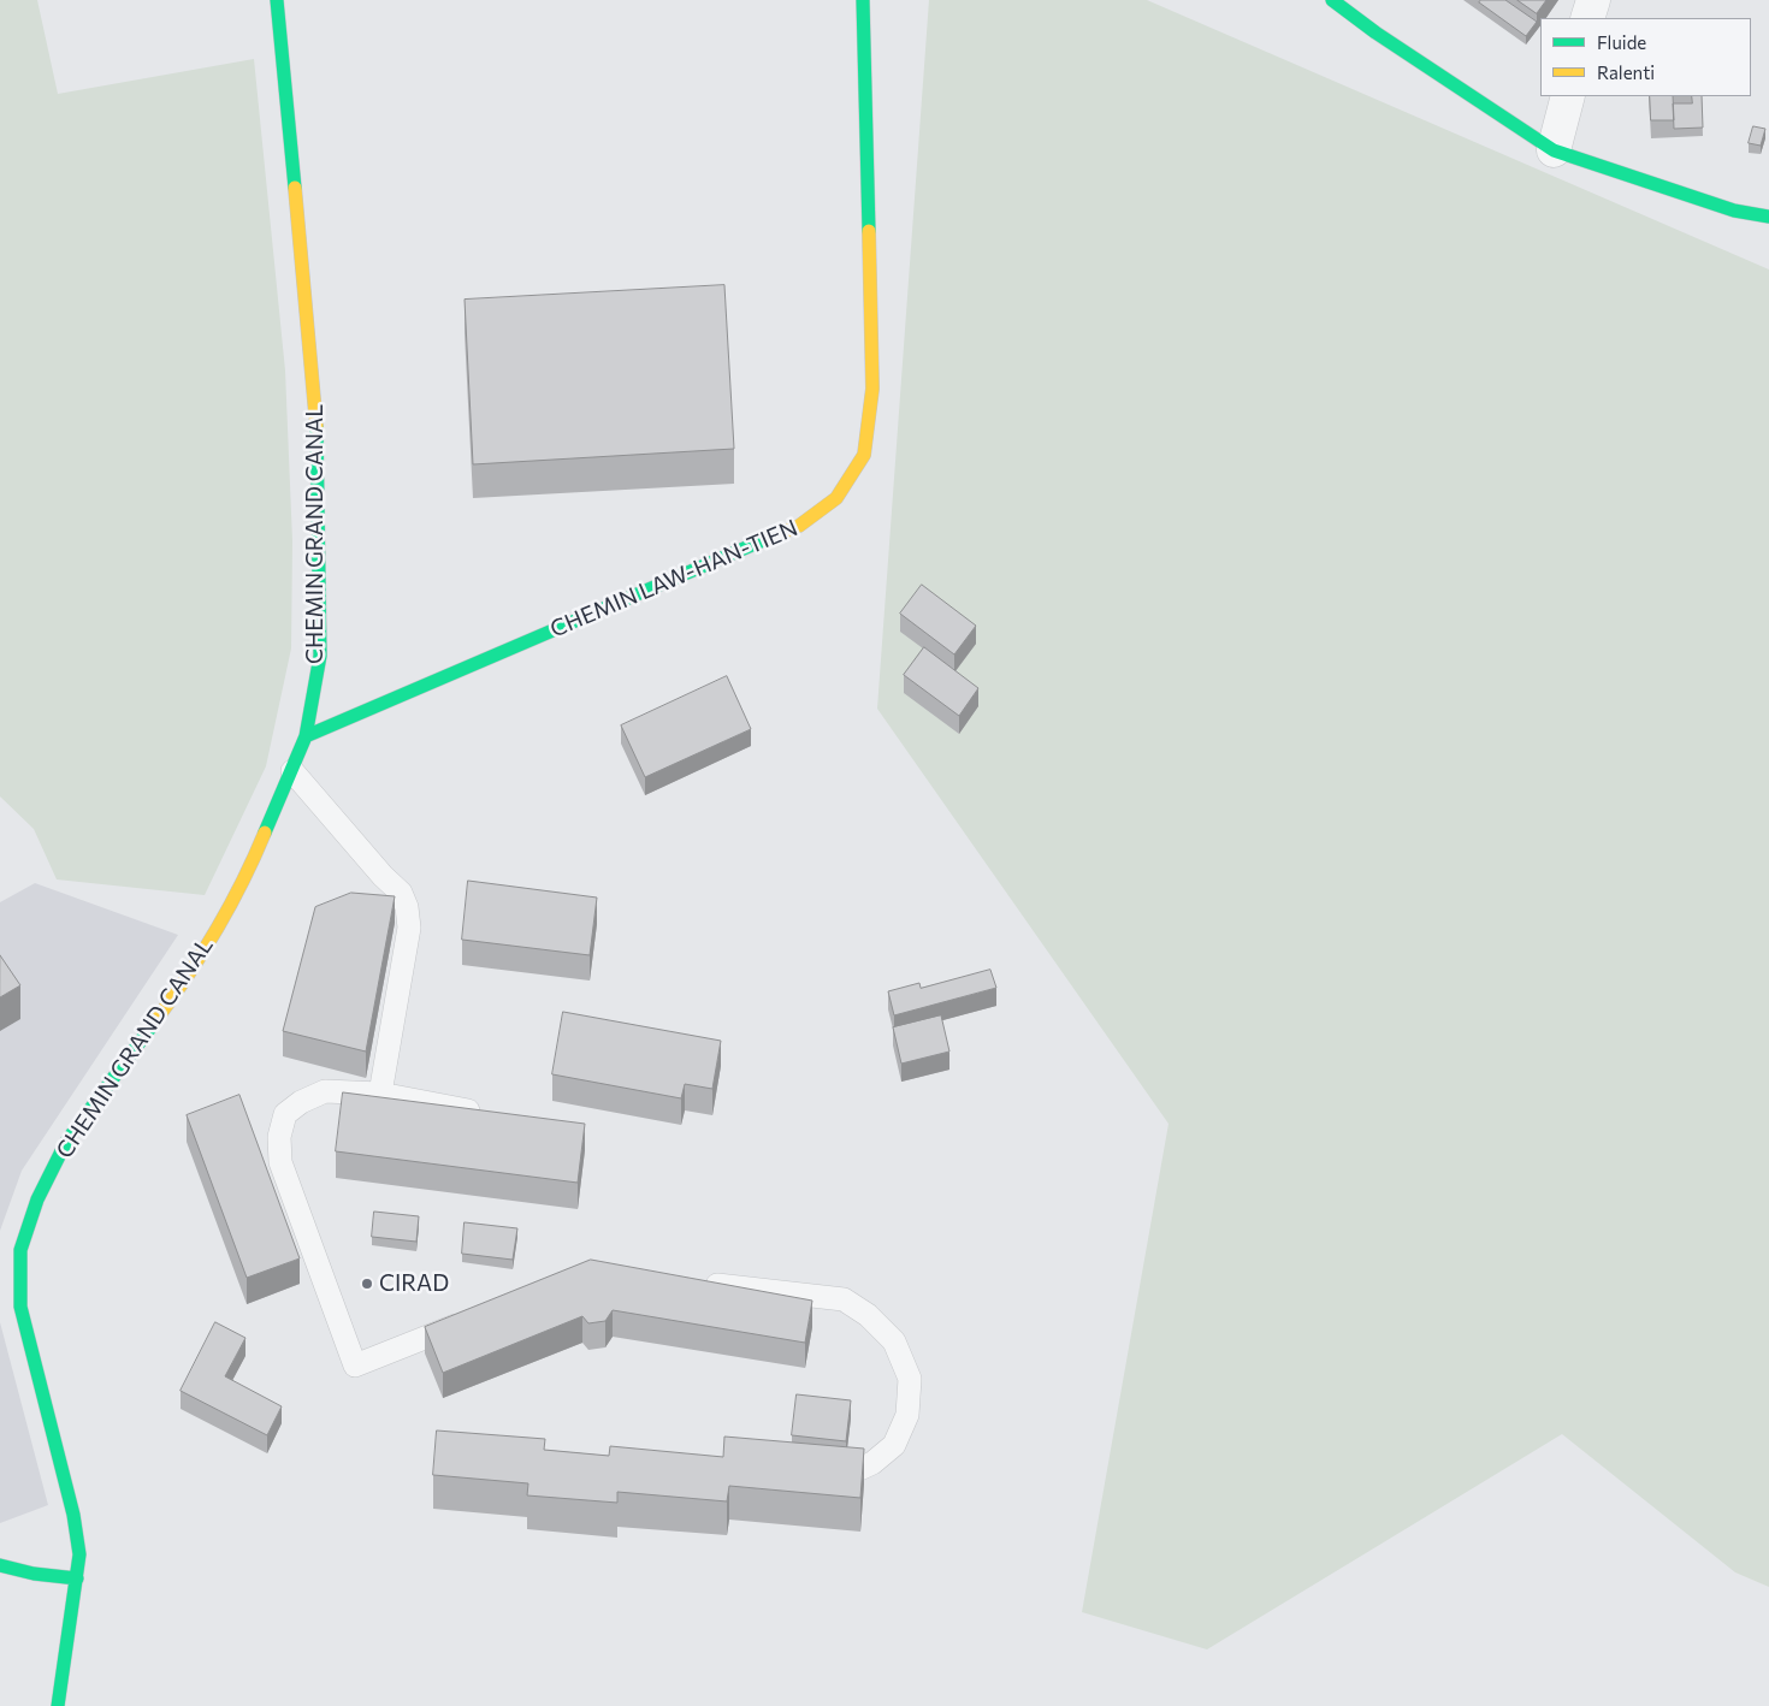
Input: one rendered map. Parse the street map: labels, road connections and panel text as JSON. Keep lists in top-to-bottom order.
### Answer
{
  "streets": {
    "street": ["CHEMIN GRAND CANAL", "CHEMIN LAW-HAN-TIEN"]
  },
  "crossings": [
    ["CHEMIN GRAND CANAL", "CHEMIN LAW-HAN-TIEN"]
  ],
  "places": ["CIRAD"],
  "legend": ["Fluide", "Ralenti"]
}
